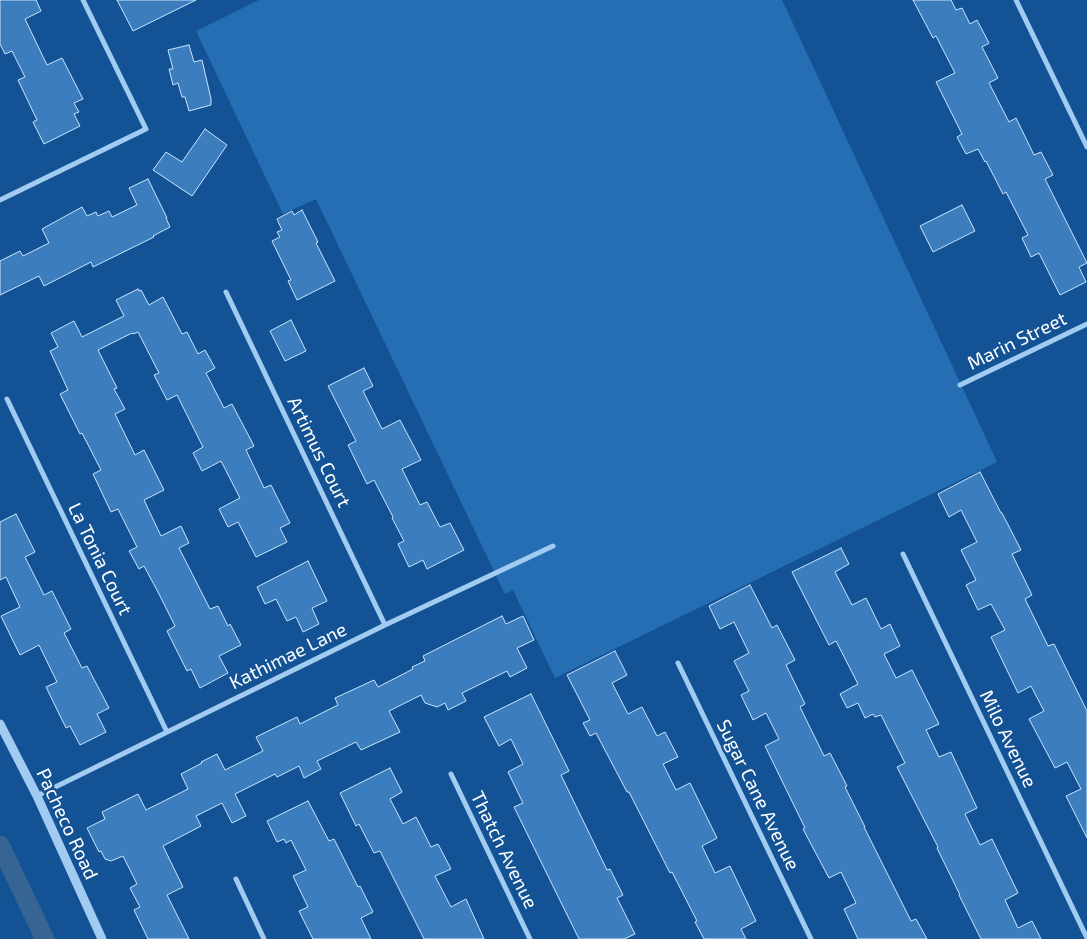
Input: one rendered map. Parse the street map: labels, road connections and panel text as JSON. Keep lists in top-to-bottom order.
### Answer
{
  "streets": {
    "street": [
      "Marin Street",
      "Artimus Court",
      "La Tonia Court",
      "Kathimae Lane",
      "Milo Avenue",
      "Sugar Cane Avenue",
      "Pacheco Road",
      "Thatch Avenue"
    ]
  },
  "crossings": [
    ["Artimus Court", "Kathimae Lane"],
    ["La Tonia Court", "Kathimae Lane"],
    ["Kathimae Lane", "Pacheco Road"]
  ]
}
